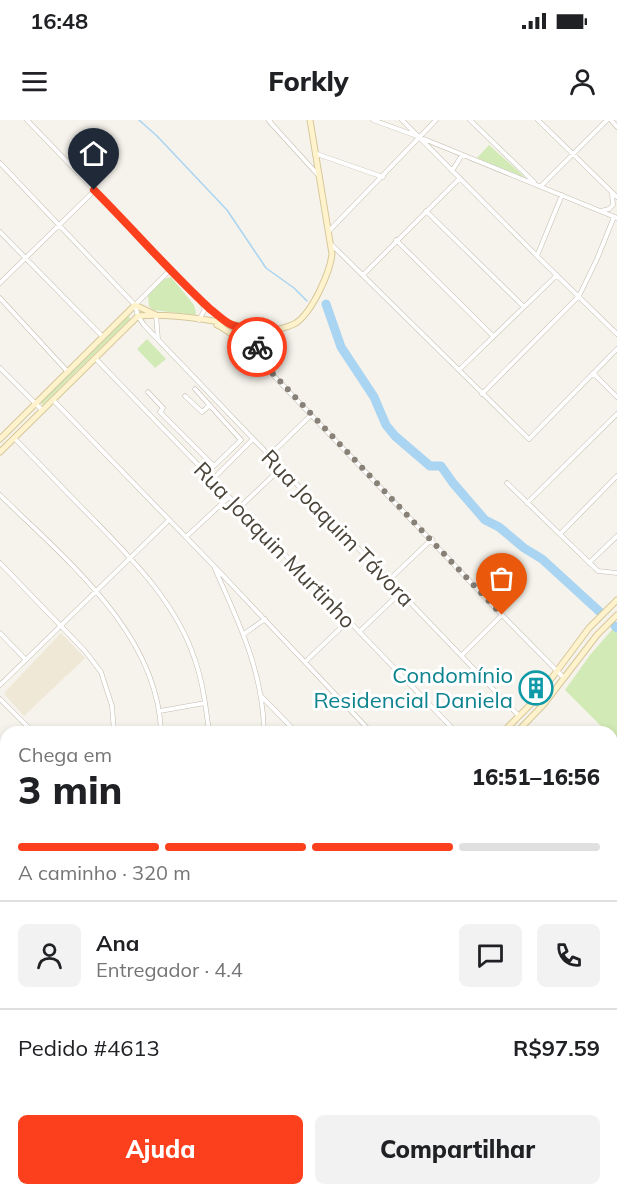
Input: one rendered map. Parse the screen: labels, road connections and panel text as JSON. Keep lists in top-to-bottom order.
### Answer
{
  "streets": {
    "street": ["Rua Joaquim Távora", "Rua Joaquin Murtinho"]
  },
  "places": {
    "building": ["Condomínio Residencial Daniela"]
  },
  "page": {
    "status": "16:48",
    "header": "Forkly",
    "heading": ["3 min", "Chega em", "16:51–16:56"],
    "panel": [
      "Ana",
      "Entregador · 4.4",
      "Pedido #4613",
      "R$97.59"
    ],
    "bar": "A caminho · 320 m",
    "buttons": ["Ajuda", "Compartilhar"]
  }
}
